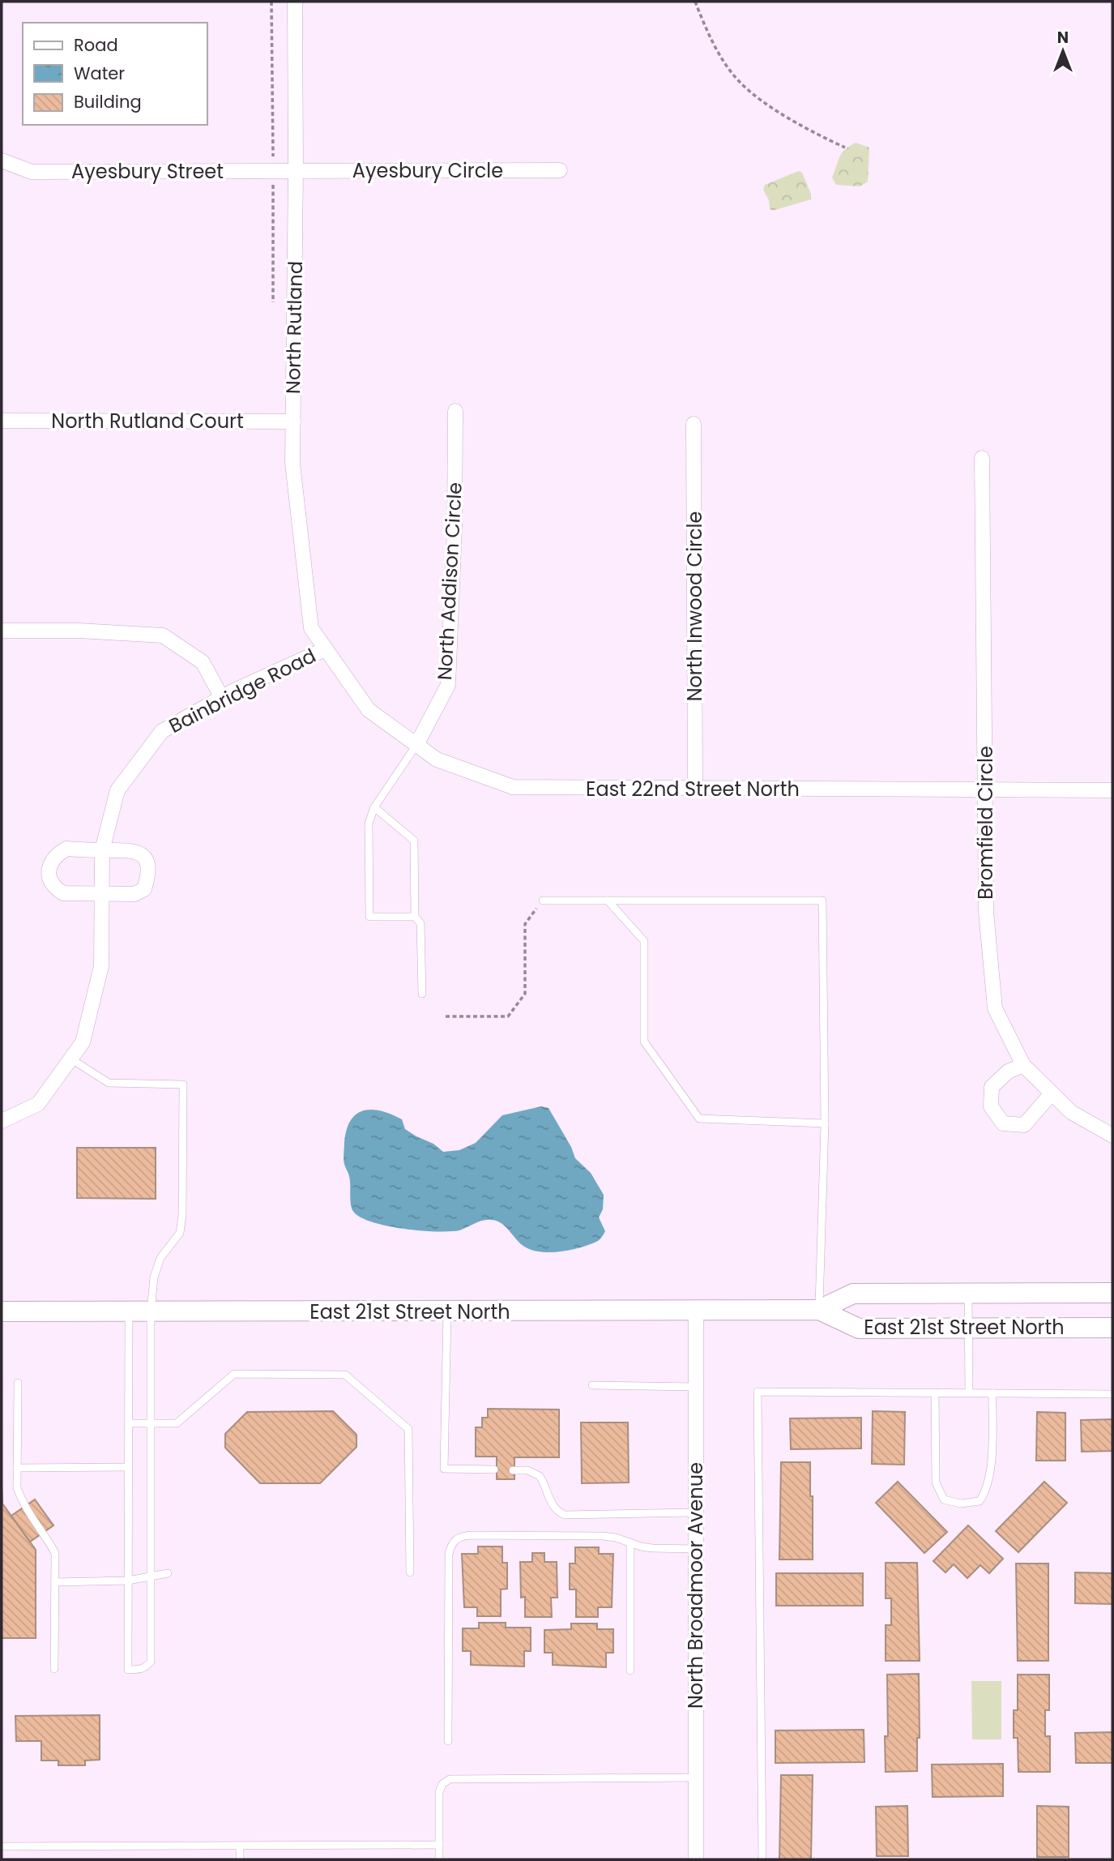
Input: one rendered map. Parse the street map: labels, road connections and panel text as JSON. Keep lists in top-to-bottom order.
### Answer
{
  "streets": {
    "main road": ["East 21st Street North"],
    "street": [
      "Ayesbury Circle",
      "Ayesbury Street",
      "North Rutland",
      "North Rutland Court",
      "North Addison Circle",
      "North Inwood Circle",
      "Bainbridge Road",
      "East 22nd Street North",
      "Bromfield Circle",
      "North Broadmoor Avenue"
    ]
  },
  "crossings": [
    ["Ayesbury Circle", "Ayesbury Street"],
    ["Ayesbury Circle", "North Rutland"],
    ["Ayesbury Street", "North Rutland"],
    ["North Rutland", "North Rutland Court"],
    ["North Rutland", "Bainbridge Road"],
    ["North Rutland", "East 22nd Street North"],
    ["North Addison Circle", "East 22nd Street North"],
    ["North Inwood Circle", "East 22nd Street North"],
    ["Bainbridge Road", "East 22nd Street North"],
    ["East 22nd Street North", "Bromfield Circle"],
    ["East 21st Street North", "North Broadmoor Avenue"]
  ],
  "legend": ["Road", "Water", "Building"],
  "north": "top"
}
